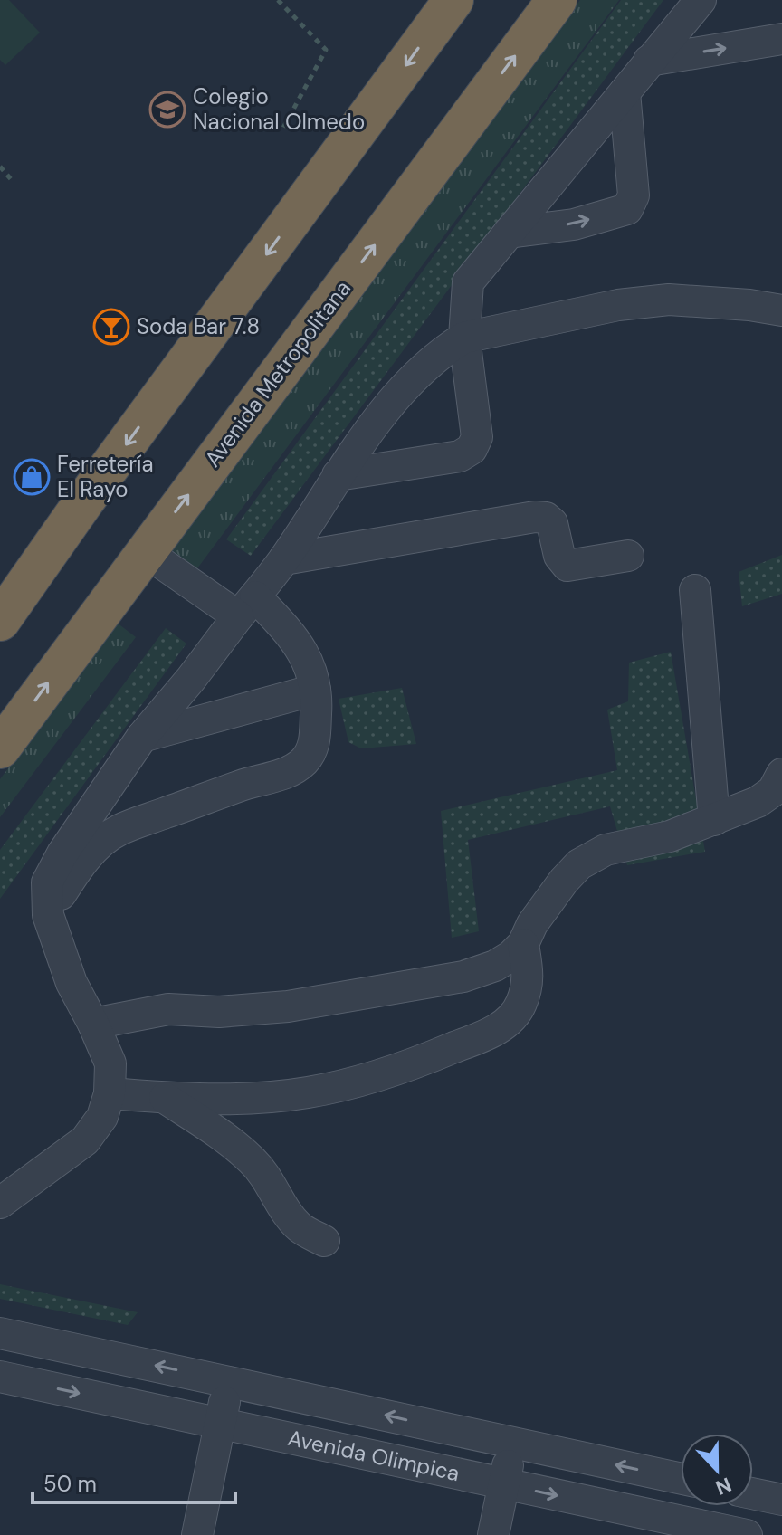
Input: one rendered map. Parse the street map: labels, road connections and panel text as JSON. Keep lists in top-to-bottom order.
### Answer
{
  "streets": {
    "highway": ["Avenida Metropolitana"],
    "street": ["Avenida Olimpica"]
  },
  "places": {
    "school or university": ["Colegio Nacional Olmedo"],
    "bar": ["Soda Bar 7.8"],
    "shop": ["Ferretería El Rayo"]
  },
  "scale_bar": "50 m",
  "north": "bottom"
}
